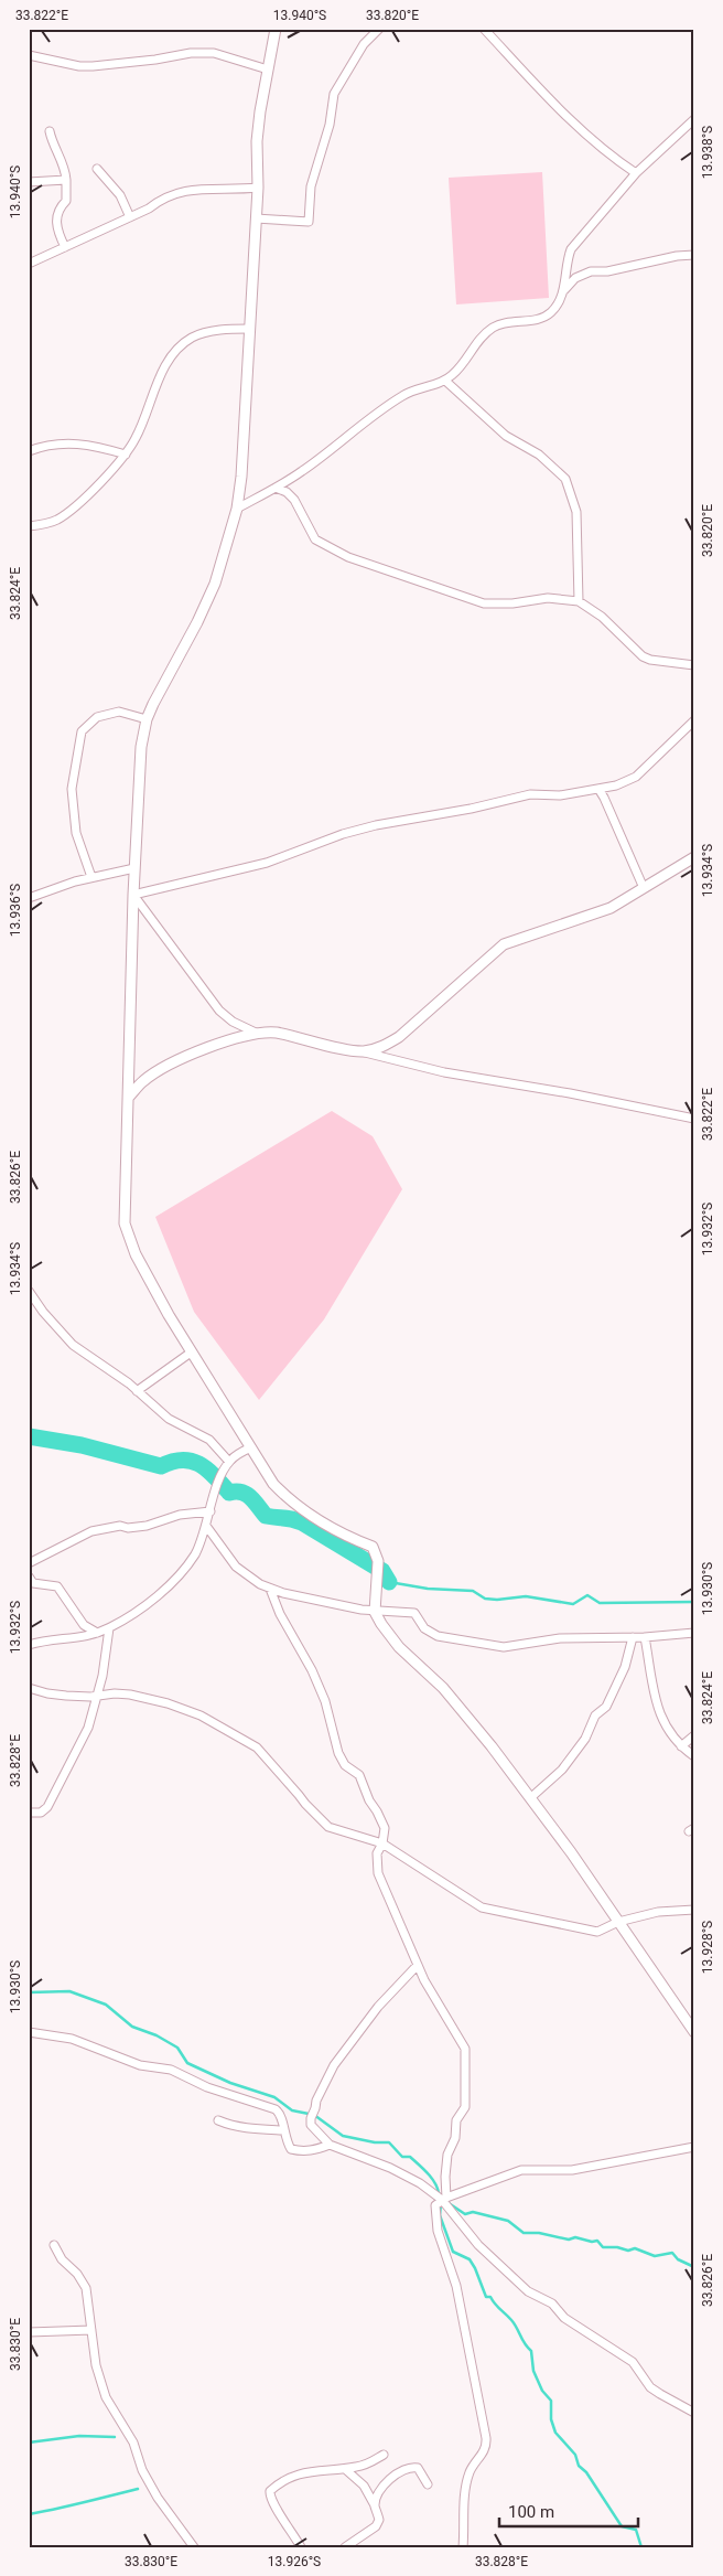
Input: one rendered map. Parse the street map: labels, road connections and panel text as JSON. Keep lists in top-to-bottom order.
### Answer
{
  "scale_bar": "100 m",
  "coordinates": [
    "33.822°E",
    "13.940°S",
    "33.820°E",
    "13.938°S",
    "33.824°E",
    "13.934°S",
    "13.936°S",
    "33.826°E",
    "13.932°S",
    "13.930°S",
    "33.828°E",
    "13.928°S",
    "33.830°E",
    "13.926°S"
  ]
}
